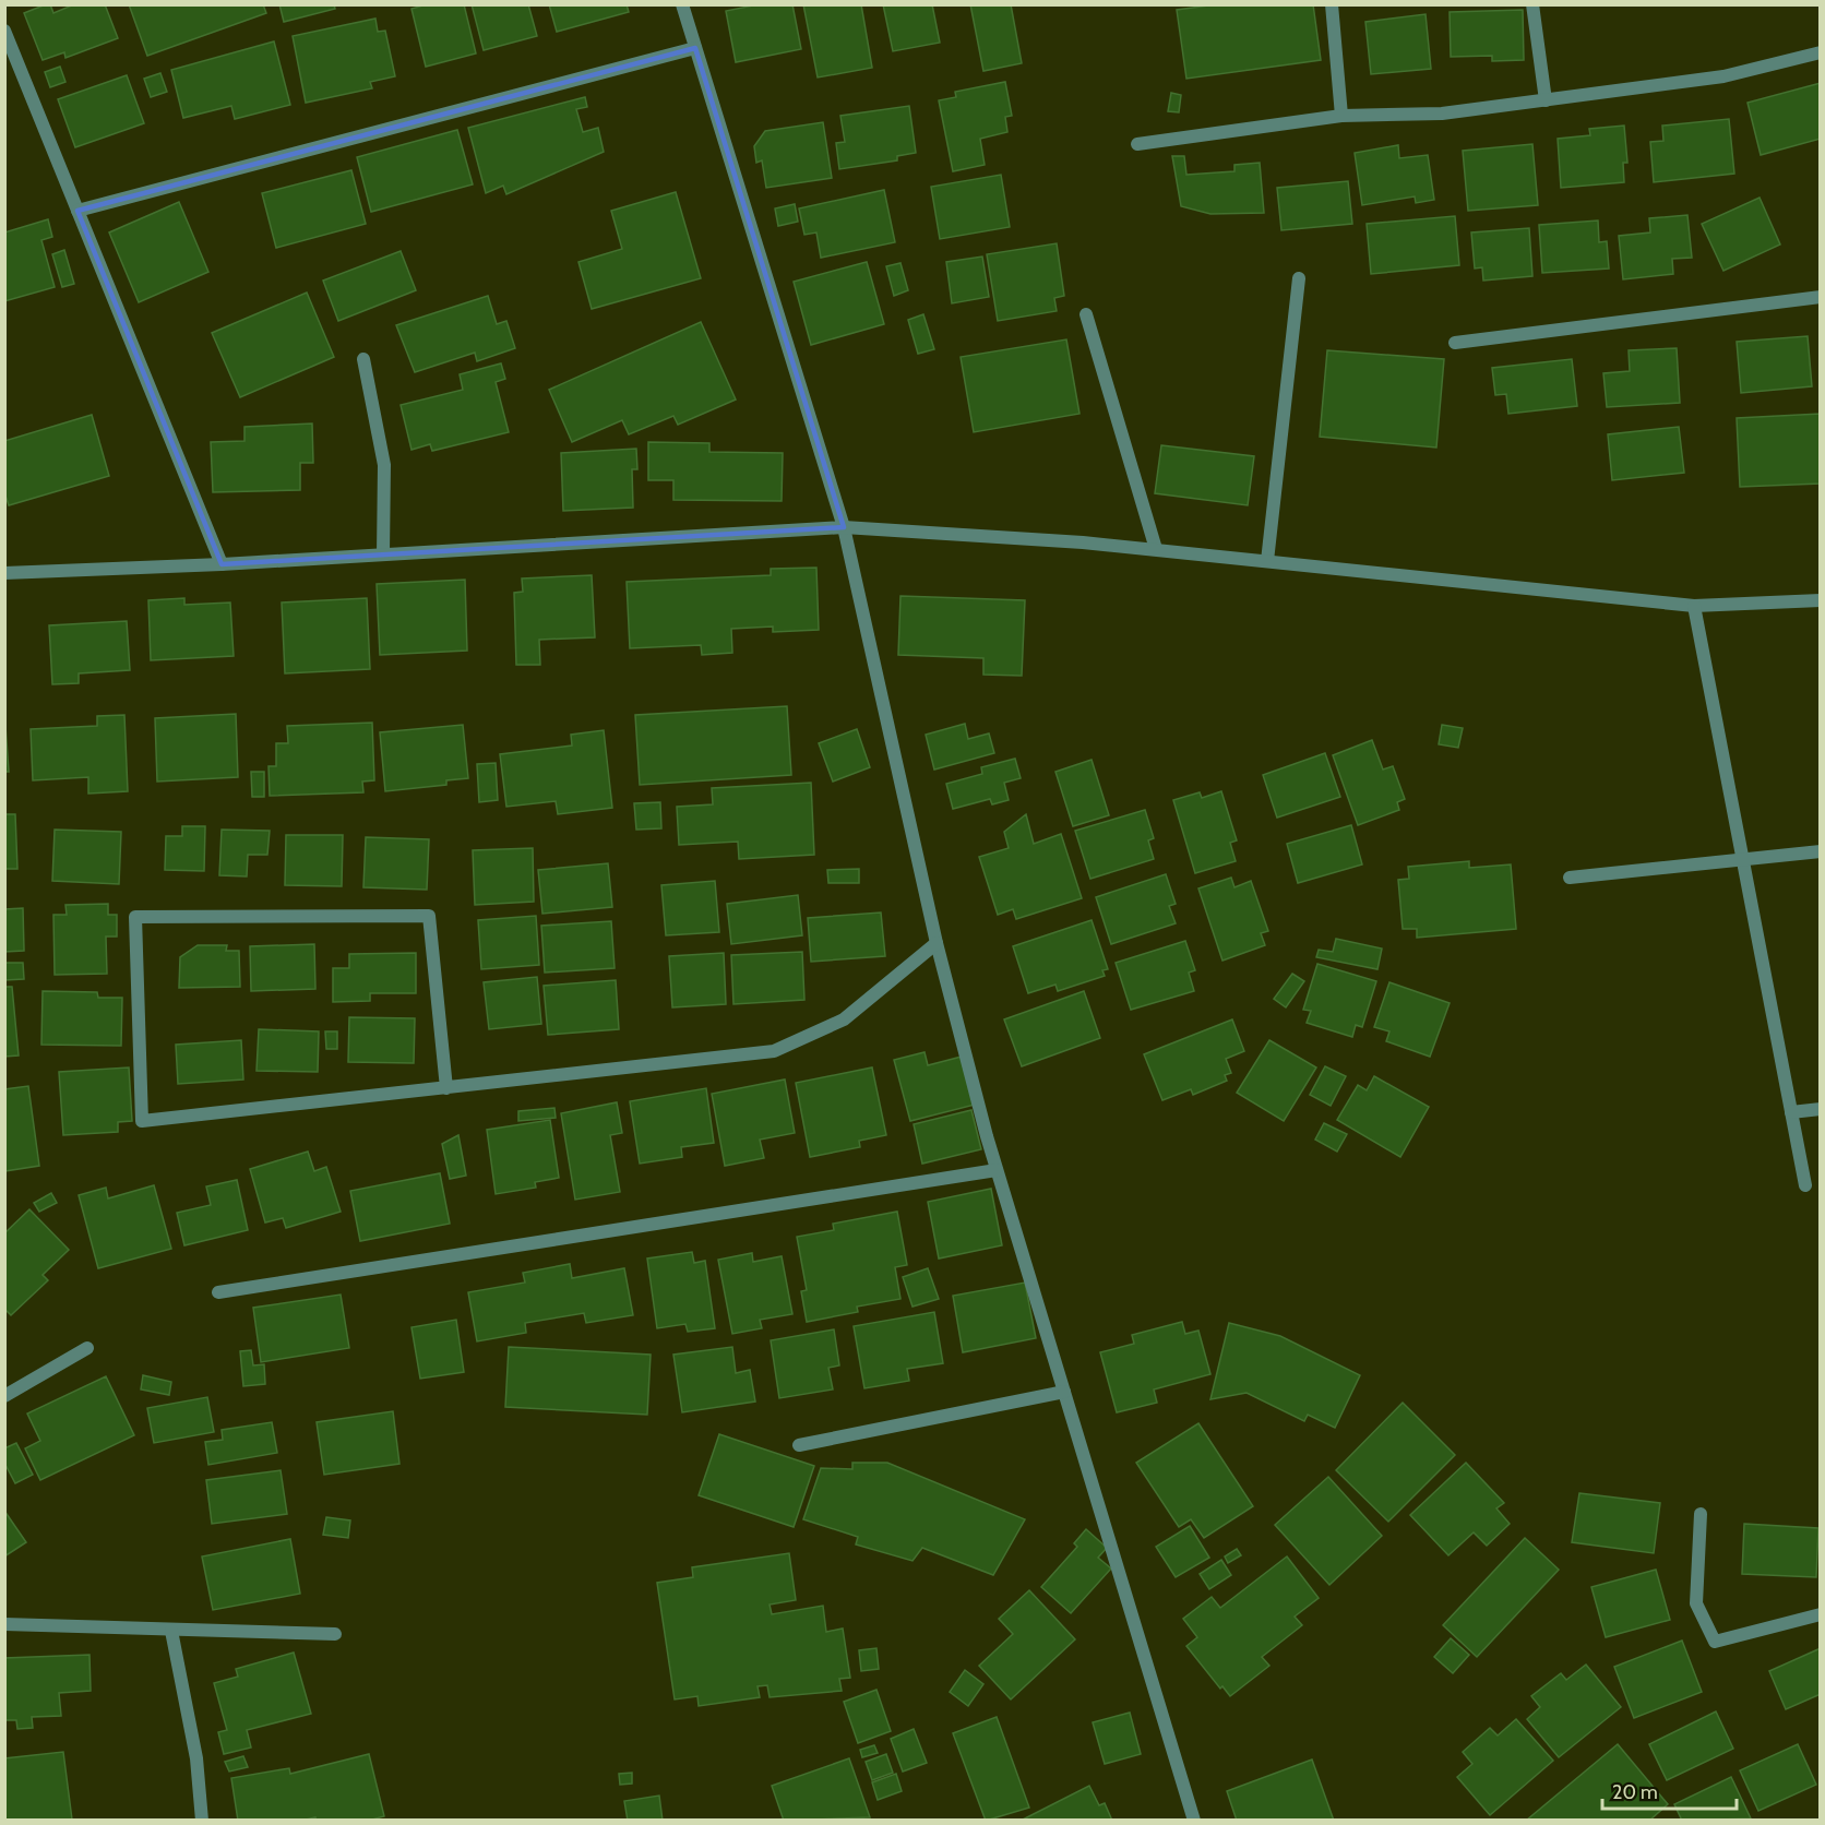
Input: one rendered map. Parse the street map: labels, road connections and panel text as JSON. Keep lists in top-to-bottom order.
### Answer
{
  "scale_bar": "20 m"
}
